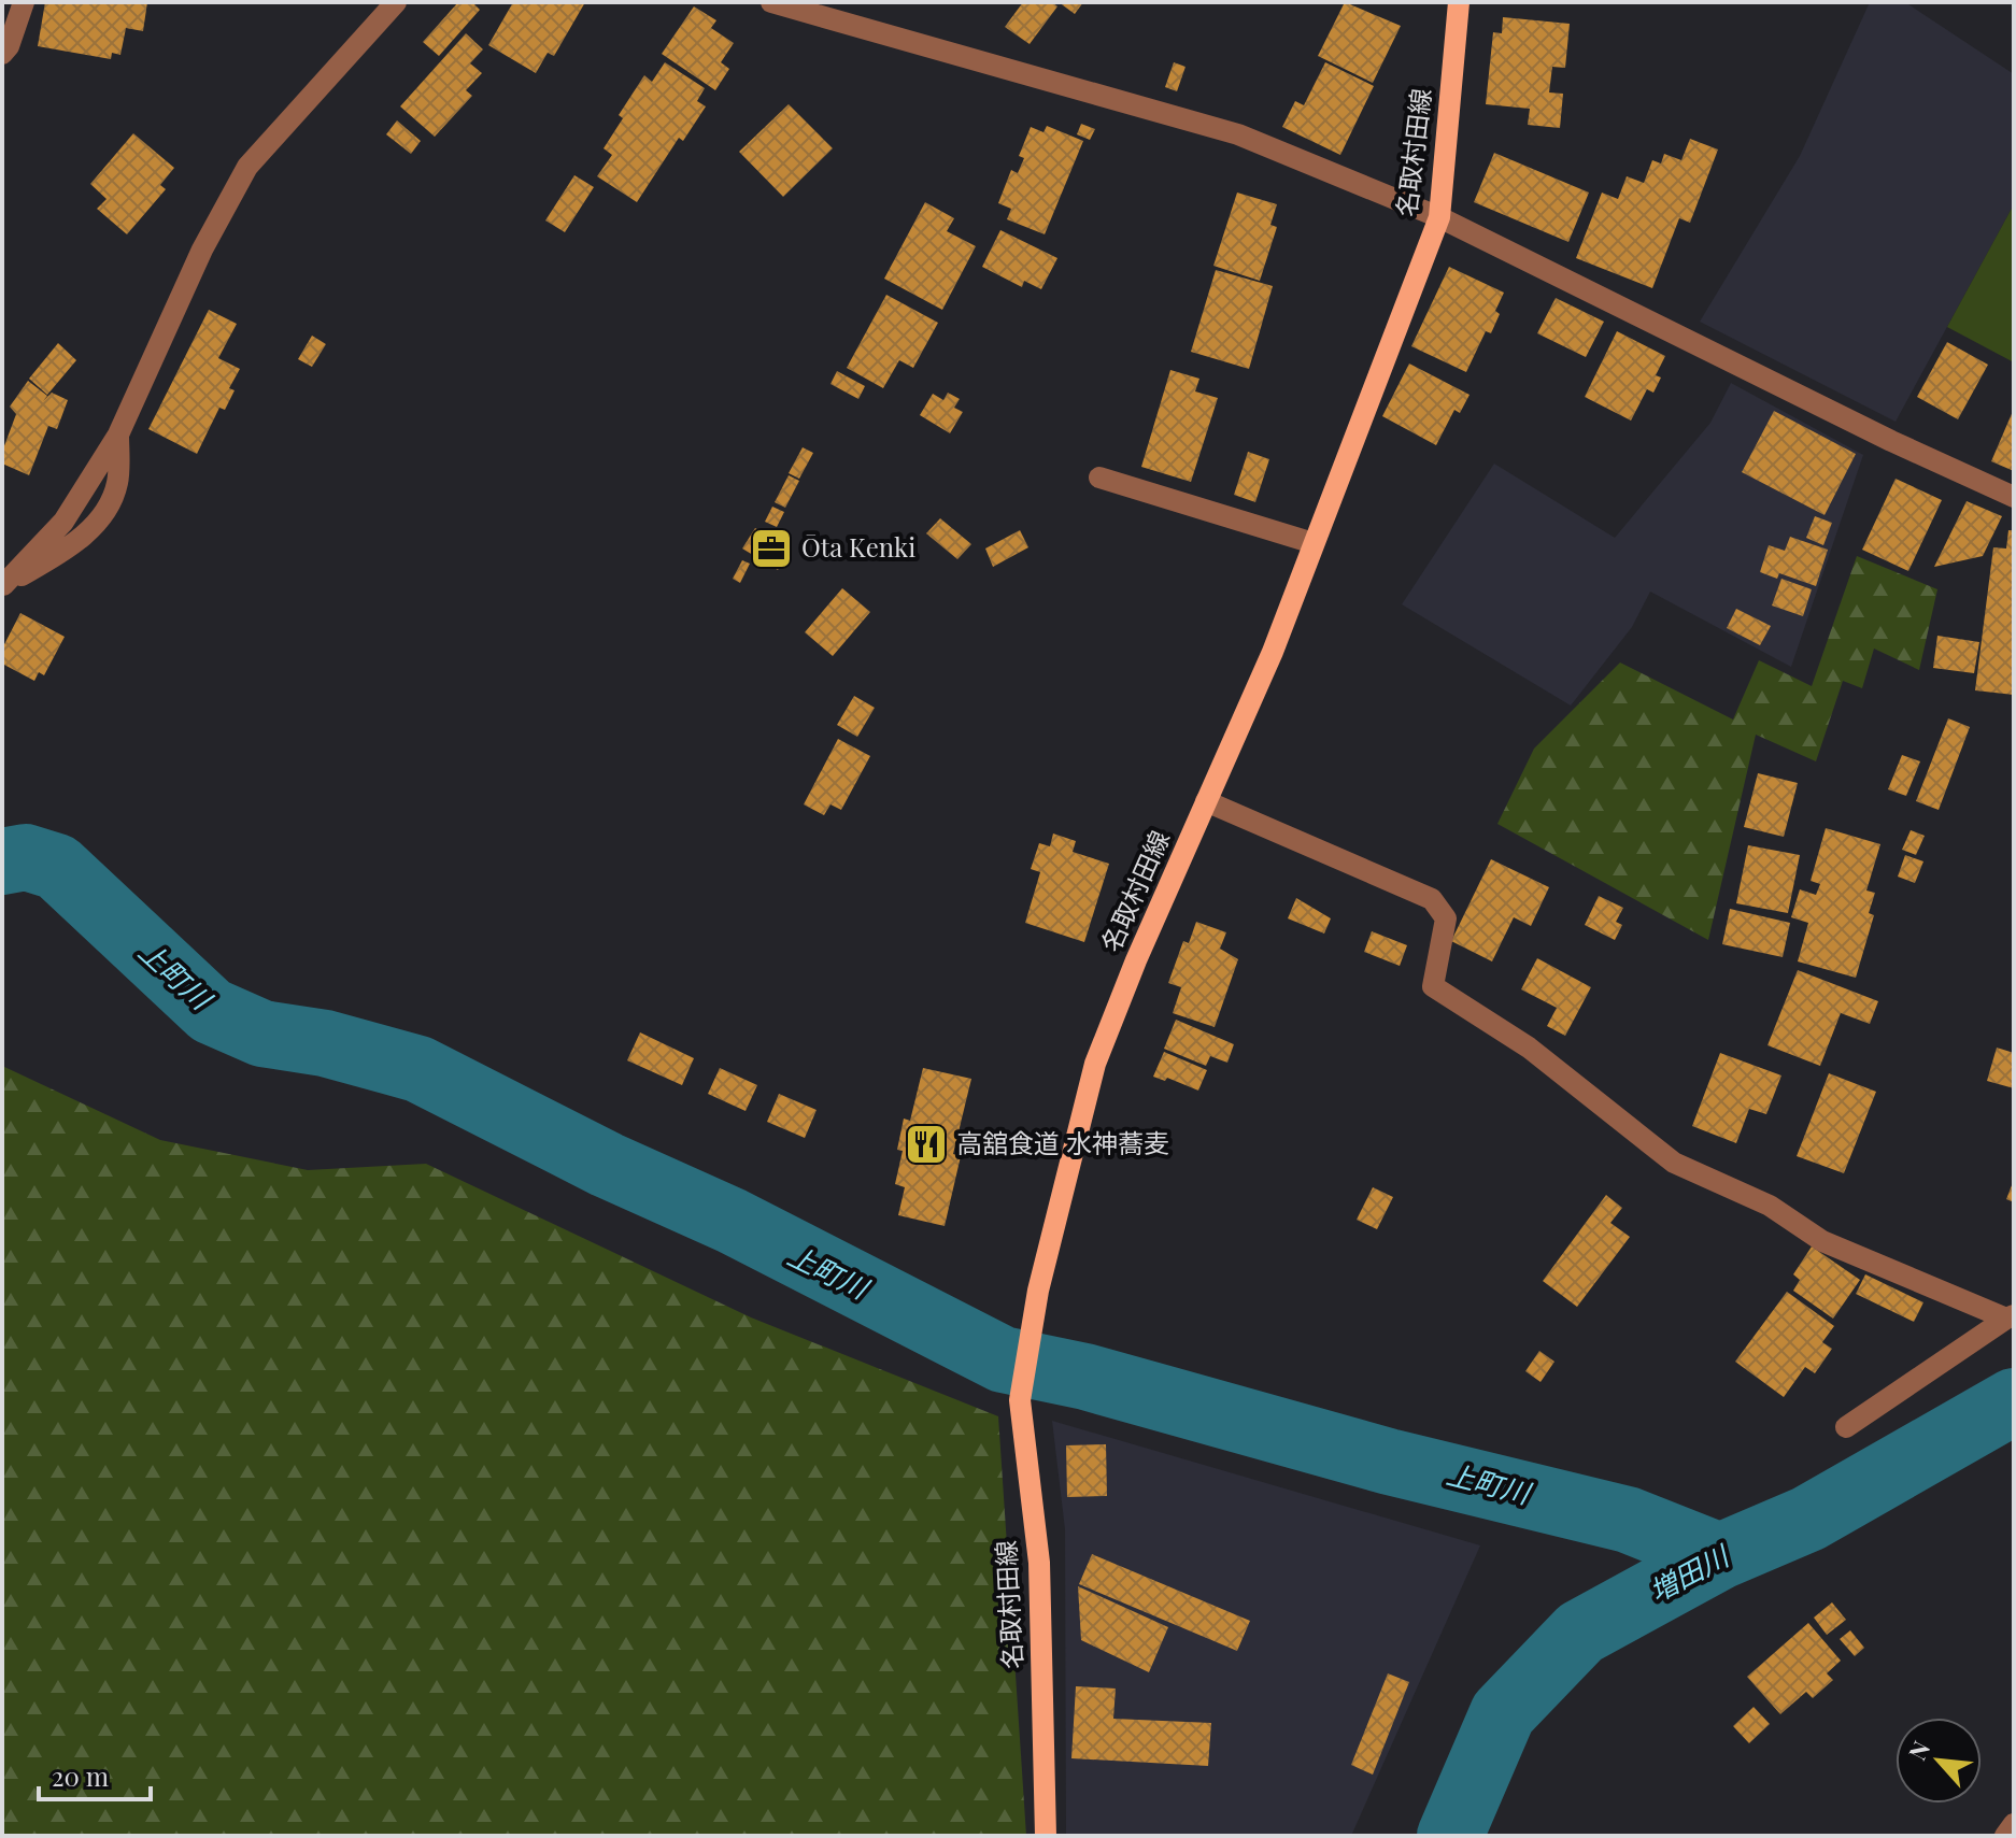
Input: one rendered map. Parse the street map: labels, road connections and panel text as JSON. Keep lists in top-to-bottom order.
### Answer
{
  "streets": {
    "main road": ["名取村田線"]
  },
  "water": ["上町川", "増田川"],
  "places": {
    "office": ["Ōta Kenki"],
    "restaurant": ["高舘食道 水神蕎麦"]
  },
  "scale_bar": "20 m",
  "north": "top left"
}
